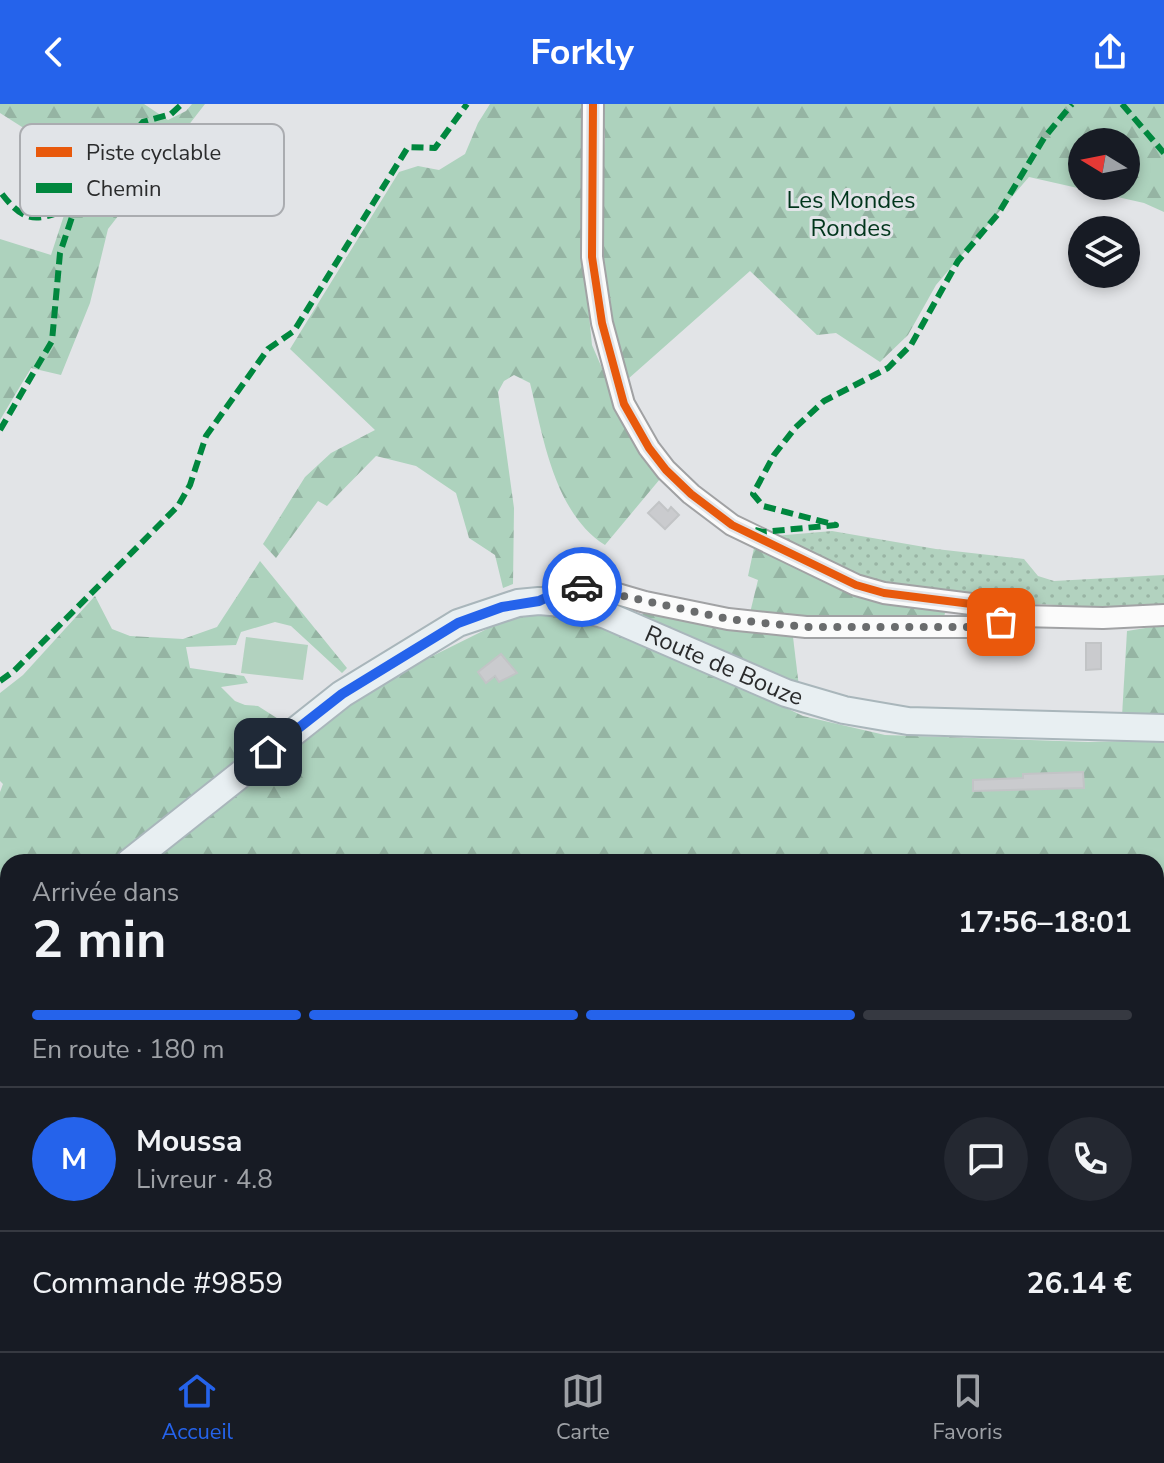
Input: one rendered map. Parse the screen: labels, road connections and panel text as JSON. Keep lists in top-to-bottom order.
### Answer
{
  "streets": {
    "main road": ["Route de Bouze"]
  },
  "parks": ["Les Mondes Rondes"],
  "legend": ["Piste cyclable", "Chemin"],
  "north": "left",
  "page": {
    "header": "Forkly",
    "heading": ["2 min", "Arrivée dans", "17:56–18:01"],
    "panel": [
      "Moussa",
      "Livreur · 4.8",
      "Commande #9859",
      "26.14 €"
    ],
    "bar": "En route · 180 m",
    "round": "M",
    "tabs": ["Accueil", "Carte", "Favoris"]
  }
}
